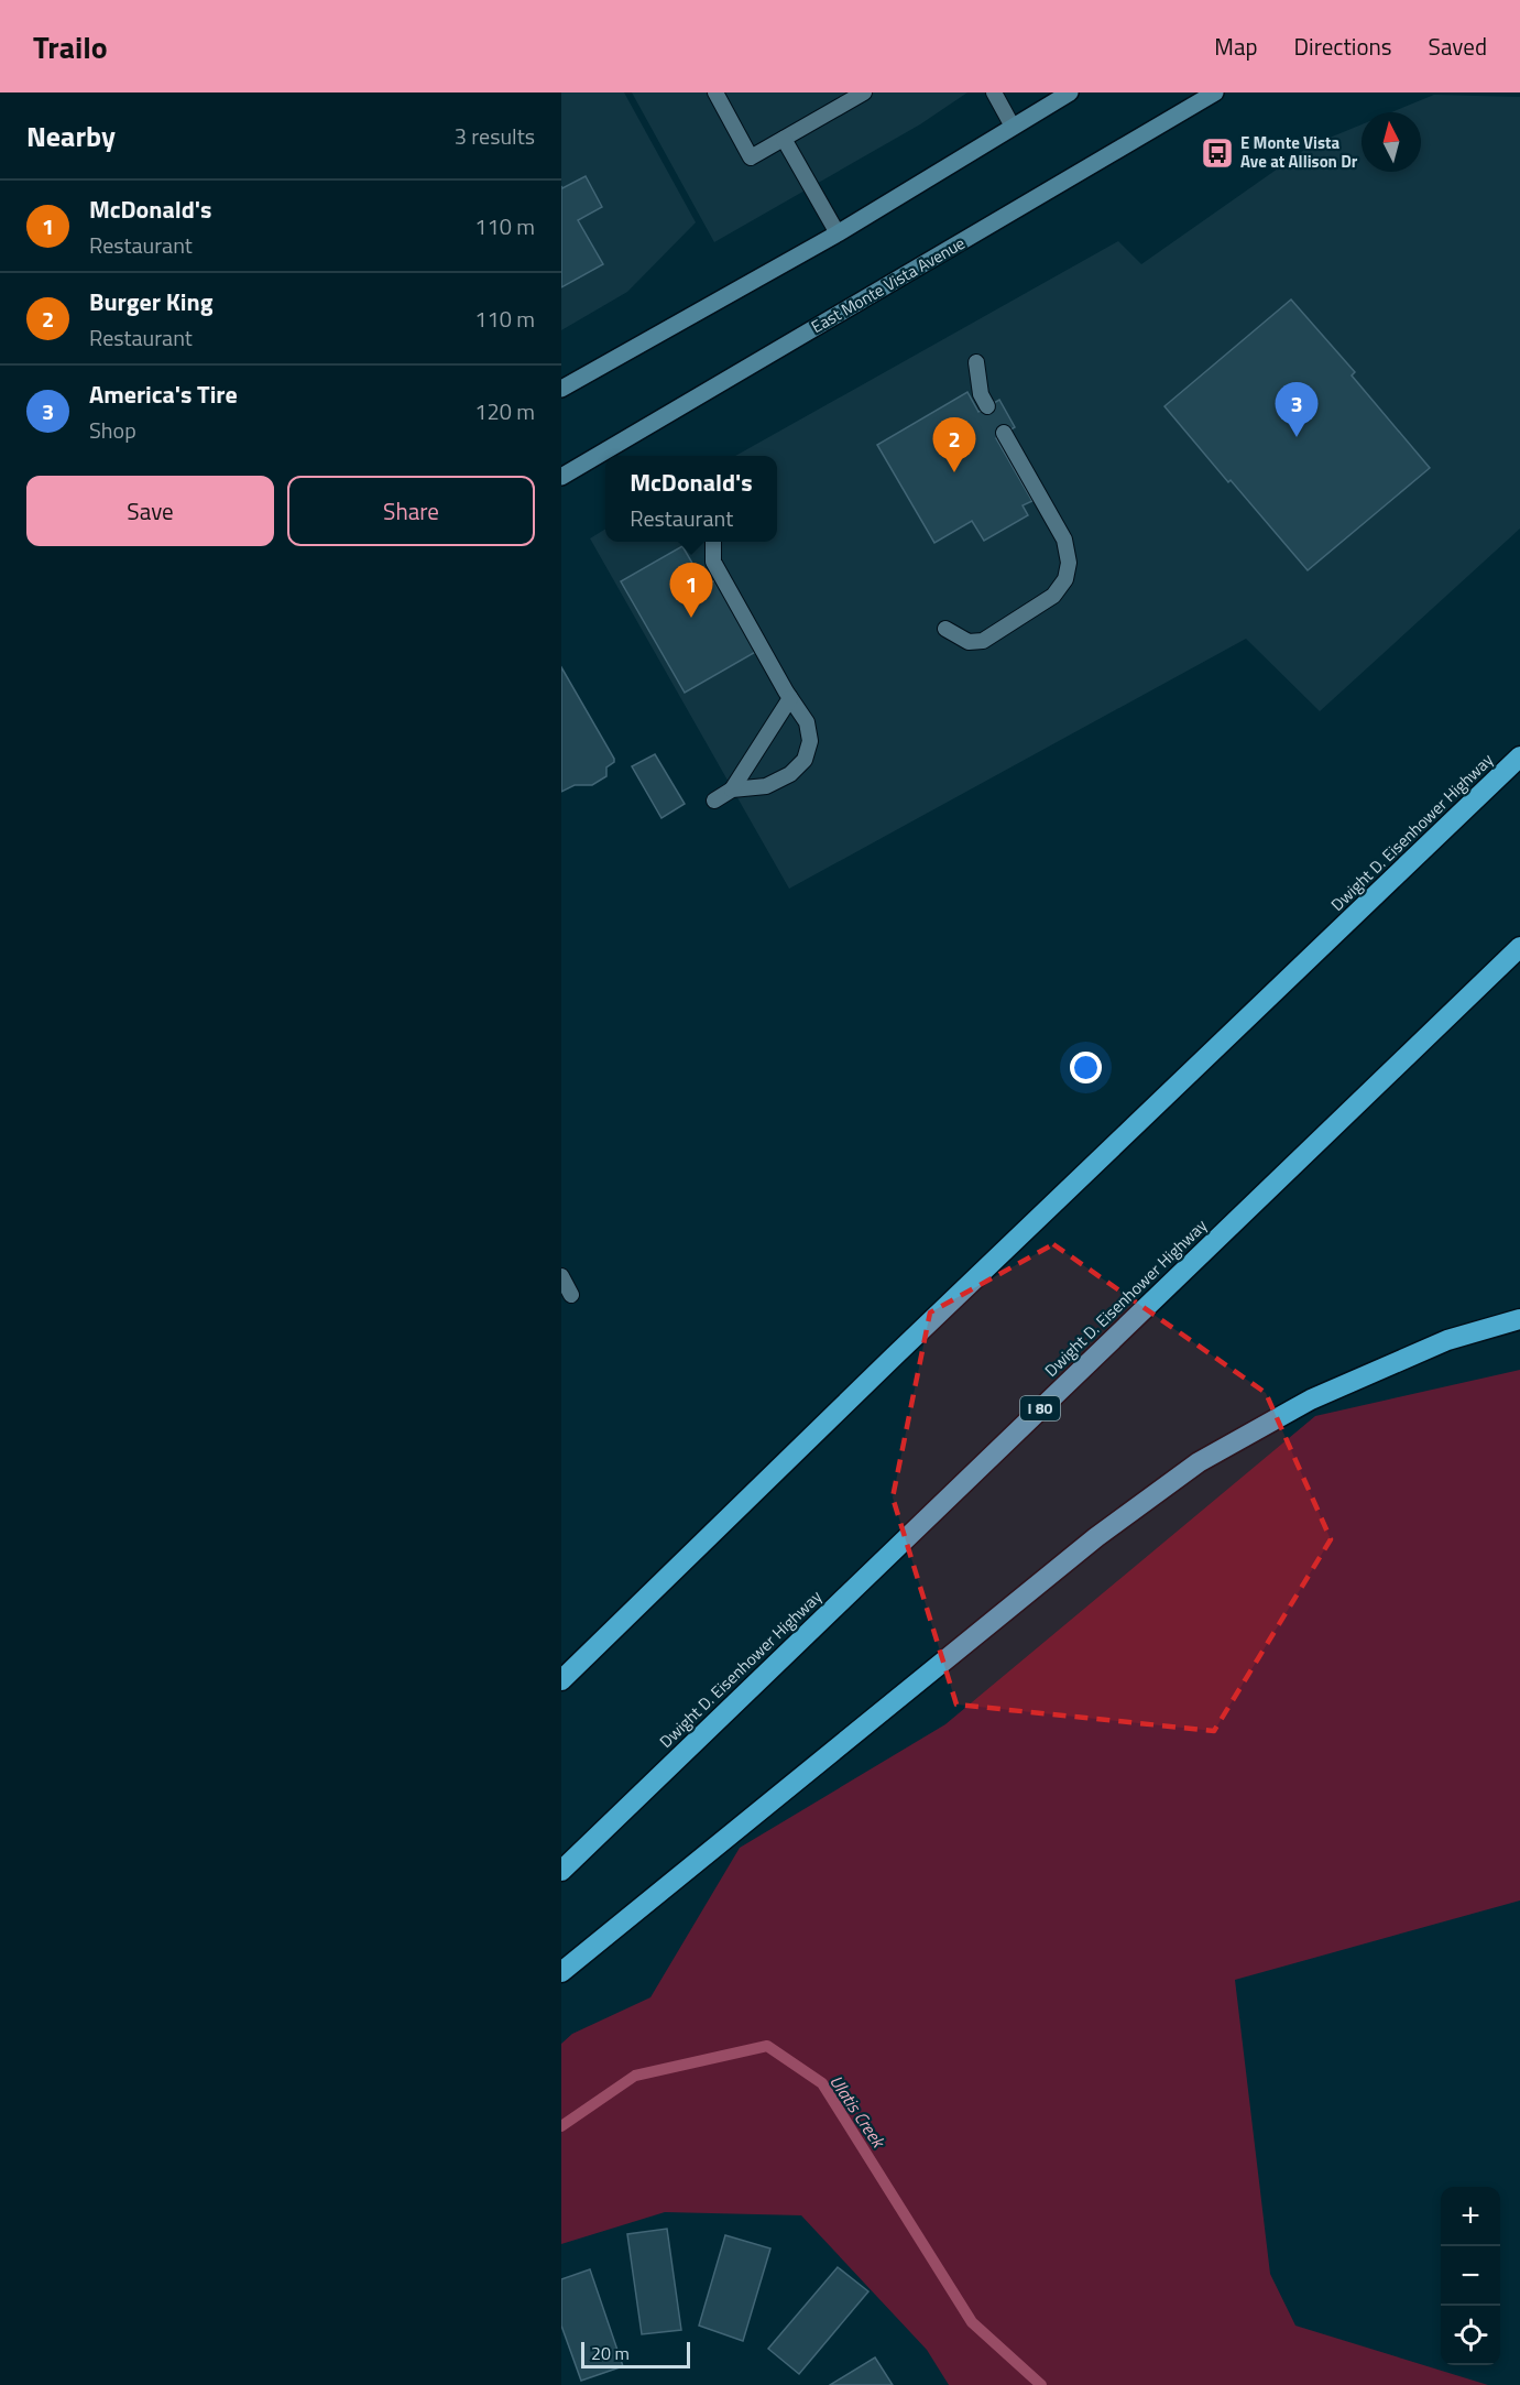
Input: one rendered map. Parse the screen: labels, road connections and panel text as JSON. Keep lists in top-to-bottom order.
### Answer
{
  "streets": {
    "highway": ["Dwight D. Eisenhower Highway", "I 80"],
    "main road": ["East Monte Vista Avenue"]
  },
  "water": ["Ulatis Creek"],
  "places": {
    "bus stop": ["E Monte Vista Ave at Allison Dr"]
  },
  "scale_bar": "20 m",
  "north": "top",
  "page": {
    "header": "Trailo",
    "nav": ["Map", "Directions", "Saved"],
    "heading": ["Nearby", "3 results"],
    "list": [
      {
        "mark": "1",
        "name": "McDonald's",
        "note": "Restaurant",
        "value": "110 m"
      },
      {
        "mark": "2",
        "name": "Burger King",
        "note": "Restaurant",
        "value": "110 m"
      },
      {
        "mark": "3",
        "name": "America's Tire",
        "note": "Shop",
        "value": "120 m"
      }
    ],
    "pins": ["3", "2", "1"],
    "buttons": ["Save", "Share"],
    "popup": ["McDonald's", "Restaurant"],
    "map_buttons": ["+", "−"],
    "scale": "20 m"
  }
}
